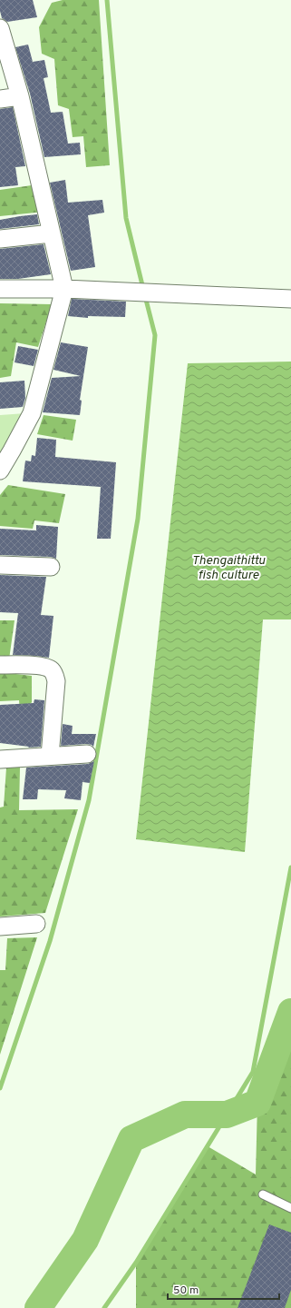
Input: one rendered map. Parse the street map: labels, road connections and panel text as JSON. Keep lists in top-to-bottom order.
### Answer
{
  "water": ["Thengaithittu fish culture"],
  "scale_bar": "50 m"
}
